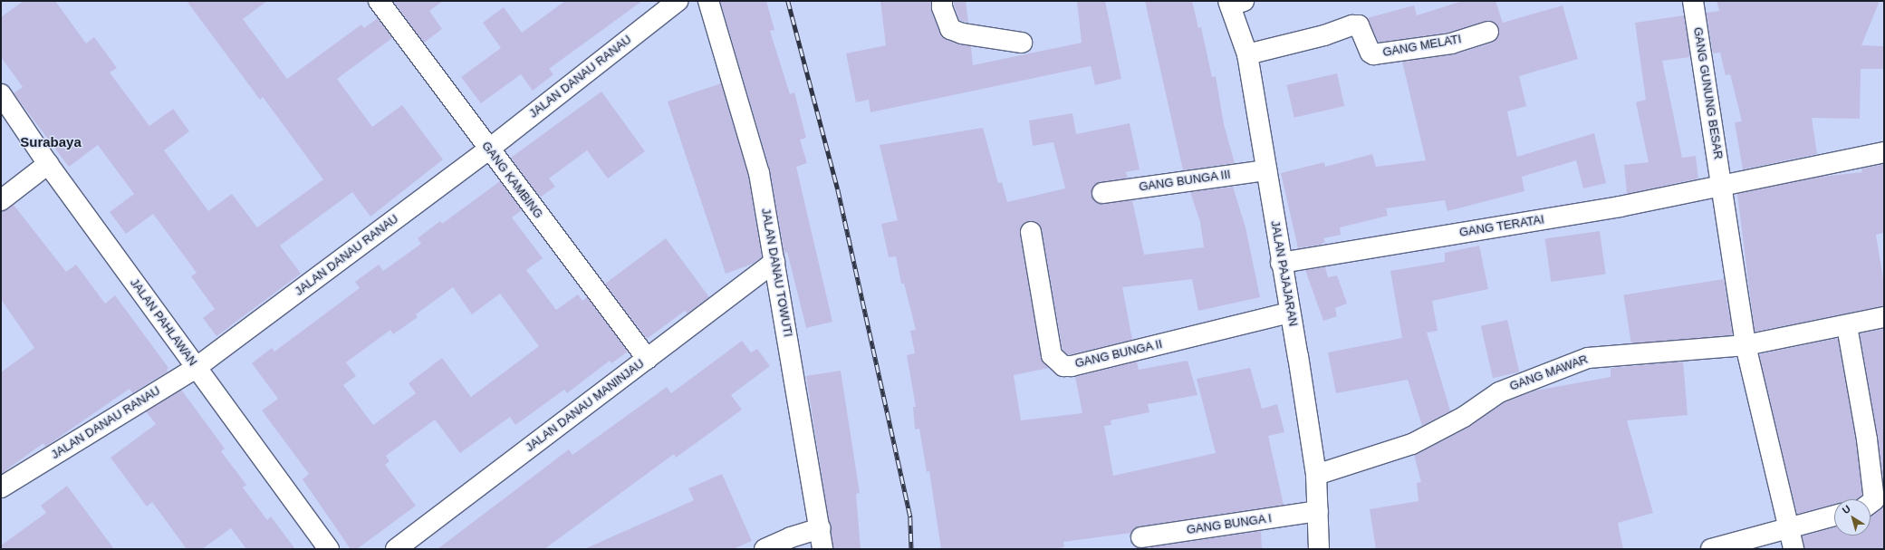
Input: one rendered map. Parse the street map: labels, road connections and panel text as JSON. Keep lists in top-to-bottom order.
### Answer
{
  "streets": {
    "street": [
      "GANG MELATI",
      "JALAN DANAU RANAU",
      "GANG GUNUNG BESAR",
      "GANG KAMBING",
      "GANG BUNGA III",
      "GANG TERATAI",
      "JALAN DANAU TOWUTI",
      "JALAN PAJAJARAN",
      "JALAN PAHLAWAN",
      "GANG BUNGA II",
      "GANG MAWAR",
      "JALAN DANAU MANINJAU",
      "GANG BUNGA I"
    ]
  },
  "crossings": [
    ["GANG MELATI", "JALAN PAJAJARAN"],
    ["JALAN DANAU RANAU", "GANG KAMBING"],
    ["JALAN DANAU RANAU", "JALAN PAHLAWAN"],
    ["GANG GUNUNG BESAR", "GANG TERATAI"],
    ["GANG GUNUNG BESAR", "GANG MAWAR"],
    ["GANG KAMBING", "JALAN DANAU MANINJAU"],
    ["GANG BUNGA III", "JALAN PAJAJARAN"],
    ["GANG TERATAI", "JALAN PAJAJARAN"],
    ["JALAN DANAU TOWUTI", "JALAN DANAU MANINJAU"],
    ["JALAN PAJAJARAN", "GANG BUNGA II"],
    ["JALAN PAJAJARAN", "GANG MAWAR"],
    ["JALAN PAJAJARAN", "GANG BUNGA I"]
  ],
  "districts": ["Surabaya"],
  "north": "top left"
}
